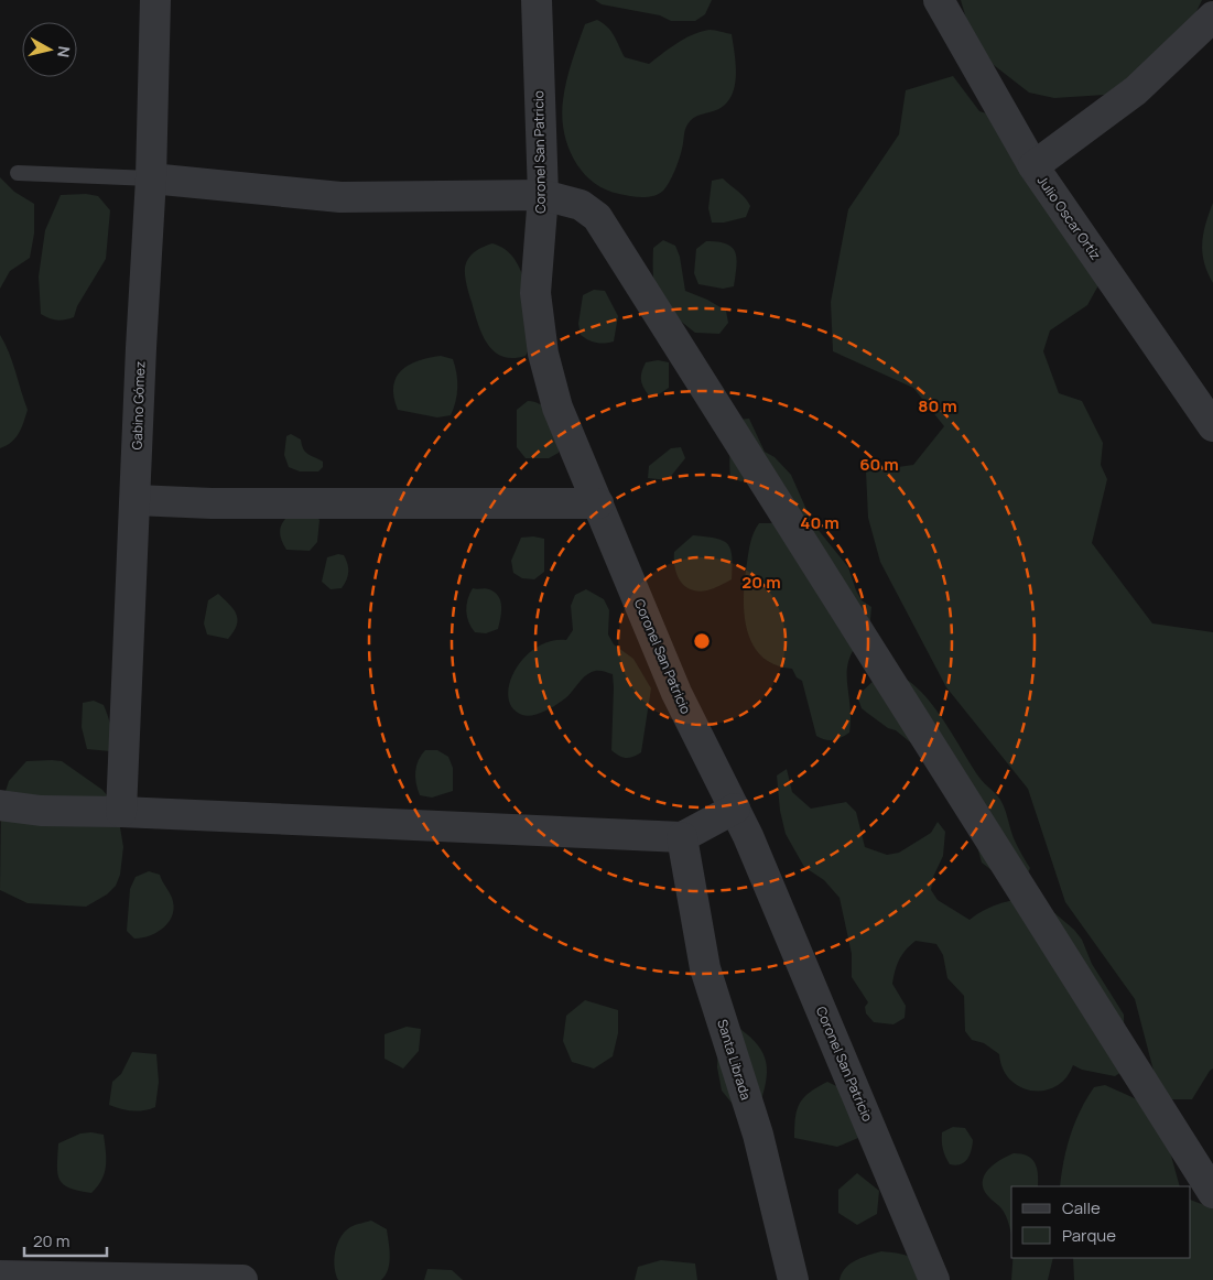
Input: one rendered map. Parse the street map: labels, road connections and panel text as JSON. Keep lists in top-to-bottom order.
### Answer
{
  "streets": {
    "street": [
      "Coronel San Patricio",
      "Julio Oscar Ortíz",
      "Gabino Gómez",
      "Santa Librada"
    ]
  },
  "legend": ["Calle", "Parque"],
  "scale_bar": "20 m",
  "north": "right",
  "rings": [
    "80 m",
    "60 m",
    "40 m",
    "20 m"
  ]
}
